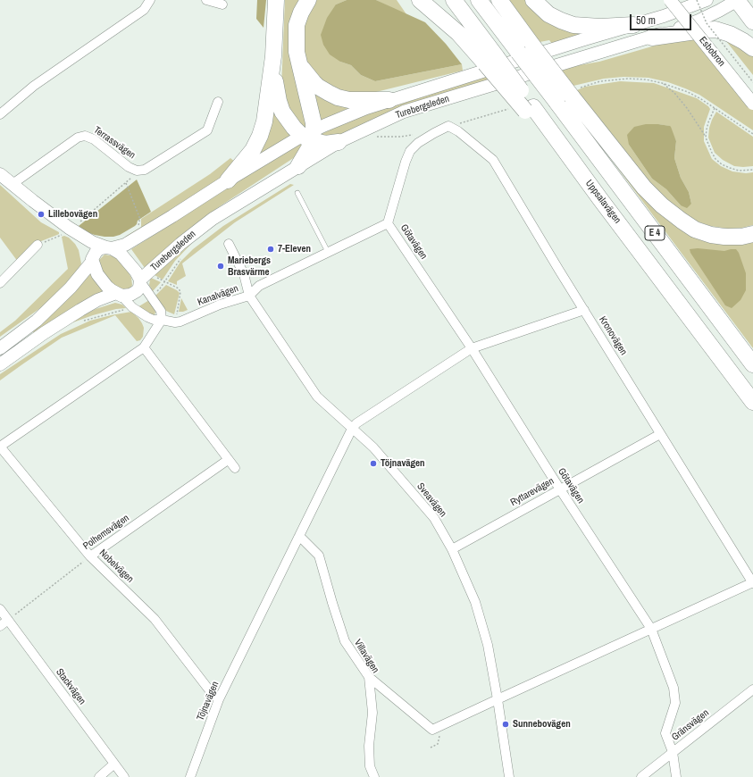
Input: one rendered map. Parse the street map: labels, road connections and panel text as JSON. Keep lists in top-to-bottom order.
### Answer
{
  "streets": {
    "highway": ["Uppsalavägen", "E 4"],
    "main road": ["Esbobron", "Turebergsleden"],
    "street": [
      "Terrassvägen",
      "Götavägen",
      "Kanalvägen",
      "Kronovägen",
      "Ryttarevägen",
      "Sveavägen",
      "Polhemsvägen",
      "Nobelvägen",
      "Villavägen",
      "Stackvägen",
      "Töjnavägen",
      "Gränsvägen"
    ]
  },
  "crossings": [
    ["Götavägen", "Kanalvägen"],
    ["Götavägen", "Ryttarevägen"],
    ["Götavägen", "Töjnavägen"],
    ["Götavägen", "Gränsvägen"],
    ["Kanalvägen", "Sveavägen"],
    ["Kronovägen", "Ryttarevägen"],
    ["Kronovägen", "Töjnavägen"],
    ["Ryttarevägen", "Sveavägen"],
    ["Sveavägen", "Töjnavägen"],
    ["Polhemsvägen", "Nobelvägen"],
    ["Polhemsvägen", "Stackvägen"],
    ["Nobelvägen", "Töjnavägen"],
    ["Villavägen", "Töjnavägen"]
  ],
  "places": [
    "Lillebovägen",
    "7-Eleven",
    "Mariebergs Brasvärme",
    "Töjnavägen",
    "Sunnebovägen"
  ],
  "scale_bar": "50 m"
}
